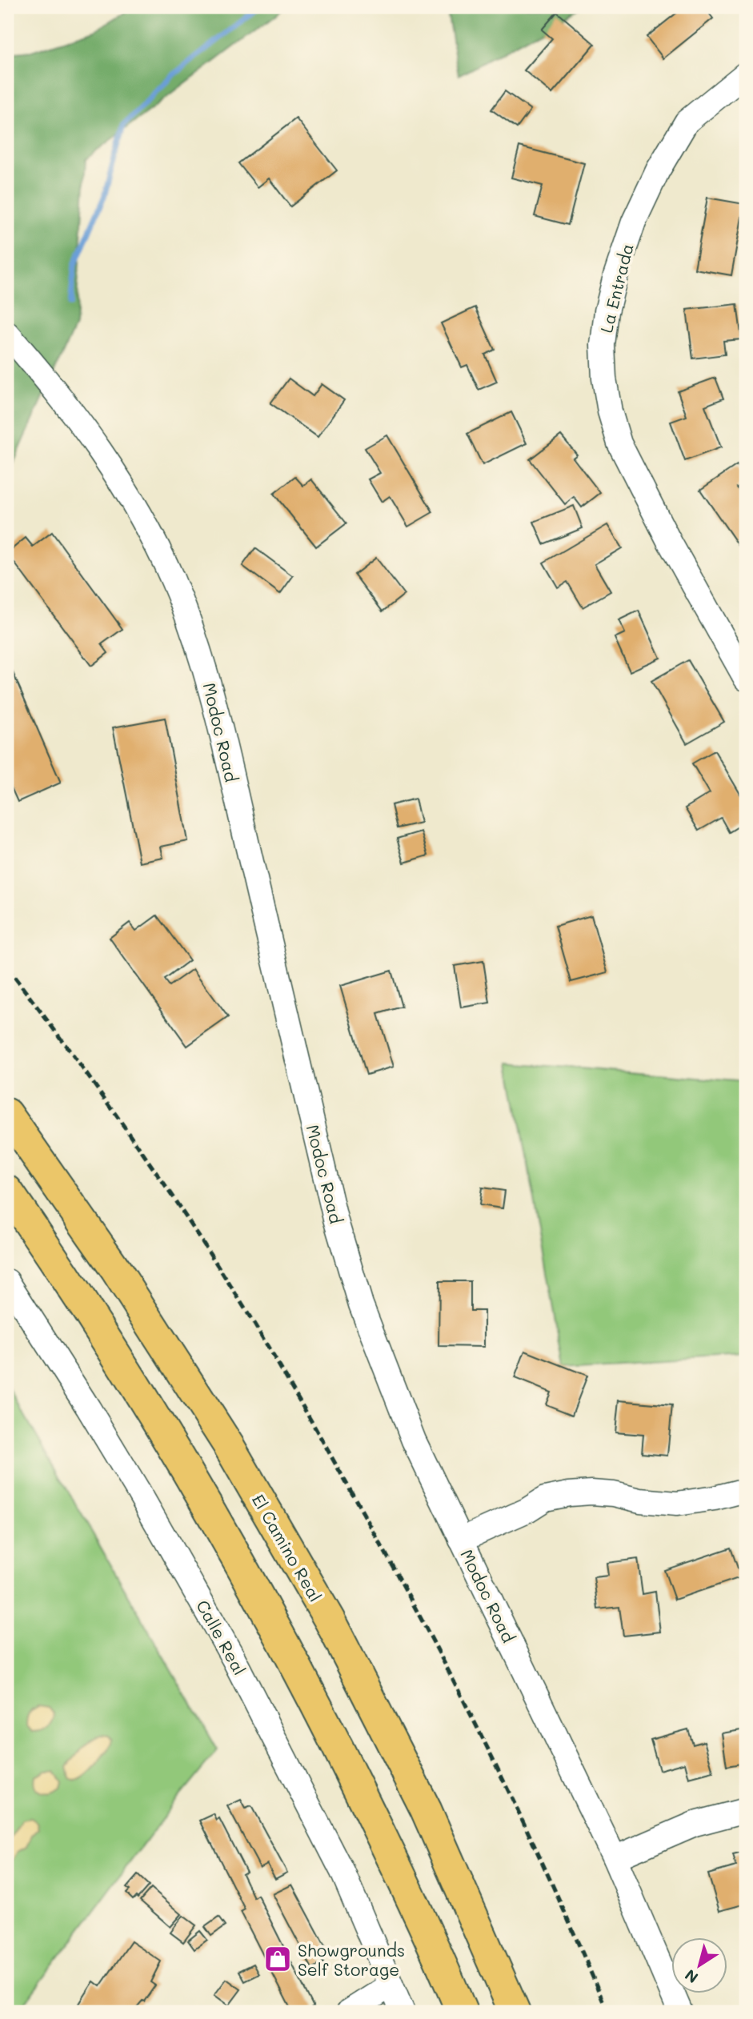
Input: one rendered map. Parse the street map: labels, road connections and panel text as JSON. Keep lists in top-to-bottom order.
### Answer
{
  "streets": {
    "highway": ["El Camino Real"],
    "street": ["La Entrada", "Modoc Road", "Calle Real"]
  },
  "places": {
    "shop": ["Showgrounds Self Storage"]
  },
  "north": "bottom left"
}
